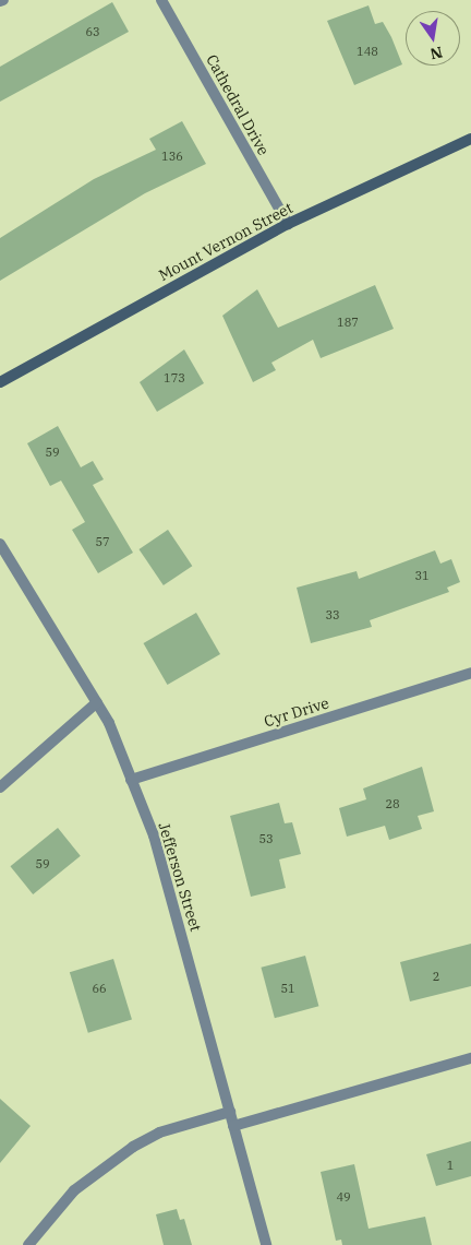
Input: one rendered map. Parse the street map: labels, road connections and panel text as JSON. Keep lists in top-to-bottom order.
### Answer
{
  "streets": {
    "main road": ["Mount Vernon Street"],
    "street": ["Cathedral Drive", "Cyr Drive", "Jefferson Street"]
  },
  "crossings": [
    ["Cathedral Drive", "Mount Vernon Street"],
    ["Cyr Drive", "Jefferson Street"]
  ],
  "house_numbers": [
    "63",
    "148",
    "136",
    "187",
    "173",
    "59",
    "57",
    "31",
    "33",
    "28",
    "53",
    "59",
    "2",
    "66",
    "51",
    "1",
    "49"
  ],
  "north": "bottom"
}
